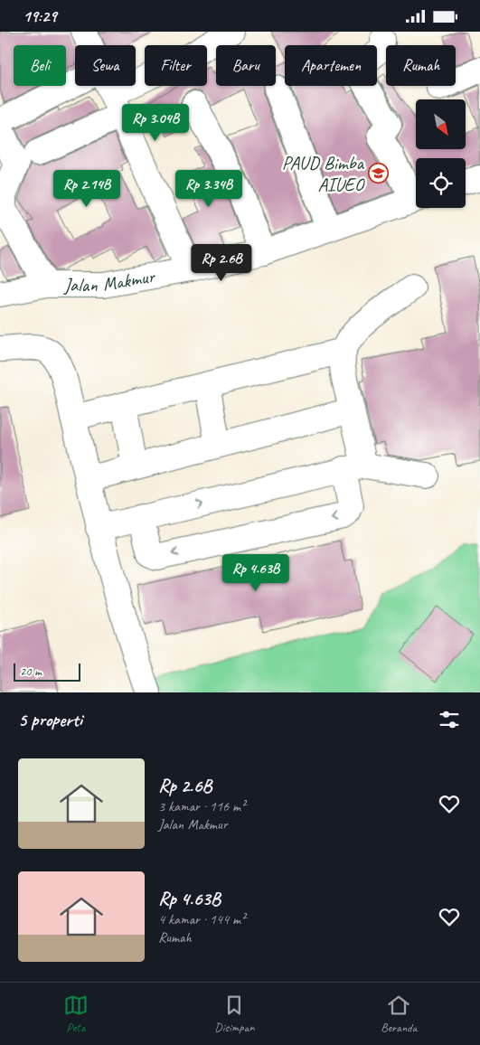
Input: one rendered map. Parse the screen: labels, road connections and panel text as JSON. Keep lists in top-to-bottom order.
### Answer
{
  "streets": {
    "street": ["Jalan Makmur"]
  },
  "places": {
    "school or university": ["PAUD Bimba AIUEO"]
  },
  "scale_bar": "20 m",
  "north": "bottom right",
  "page": {
    "status": "19:29",
    "chip": [
      "Beli",
      "Sewa",
      "Filter",
      "Baru",
      "Apartemen",
      "Rumah"
    ],
    "price": [
      "Rp 3.04B",
      "Rp 2.14B",
      "Rp 3.34B",
      "Rp 2.6B",
      "Rp 4.63B"
    ],
    "scale": "20 m",
    "heading": "5 properti",
    "list": [
      {
        "name": "Rp 2.6B",
        "note": "3 kamar · 116 m² · Jalan Makmur"
      },
      {
        "name": "Rp 4.63B",
        "note": "4 kamar · 144 m² · Rumah"
      }
    ],
    "tabs": ["Peta", "Disimpan", "Beranda"]
  }
}
